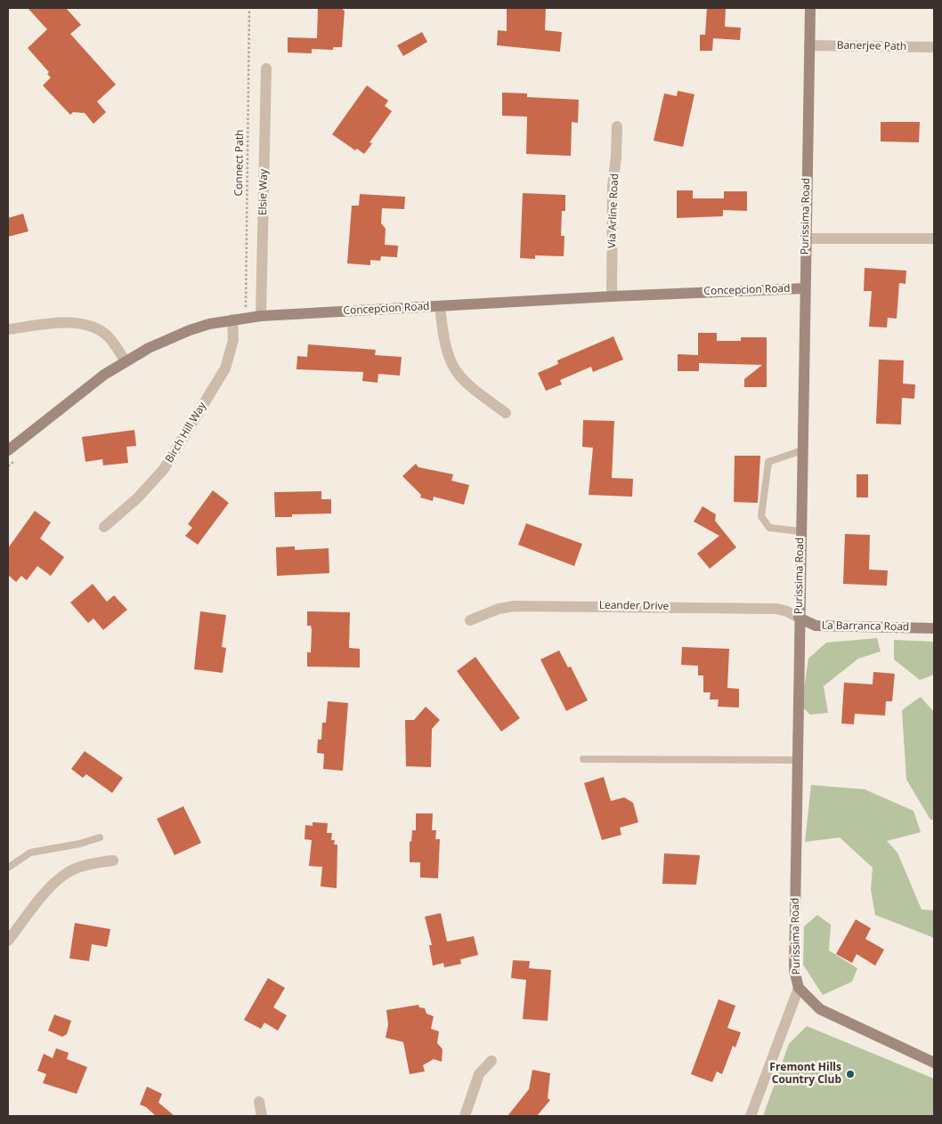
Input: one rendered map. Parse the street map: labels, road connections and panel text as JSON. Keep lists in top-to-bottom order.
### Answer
{
  "streets": {
    "street": [
      "Banerjee Path",
      "Elsie Way",
      "Via Arline Road",
      "Purissima Road",
      "Concepcion Road",
      "Birch Hill Way",
      "Leander Drive",
      "La Barranca Road"
    ],
    "path": ["Connect Path"]
  },
  "crossings": [
    ["Banerjee Path", "Purissima Road"],
    ["Connect Path", "Concepcion Road"],
    ["Elsie Way", "Concepcion Road"],
    ["Via Arline Road", "Concepcion Road"],
    ["Purissima Road", "Concepcion Road"],
    ["Purissima Road", "Leander Drive"],
    ["Purissima Road", "La Barranca Road"],
    ["Concepcion Road", "Birch Hill Way"],
    ["Leander Drive", "La Barranca Road"]
  ],
  "places": ["Fremont Hills Country Club"]
}
